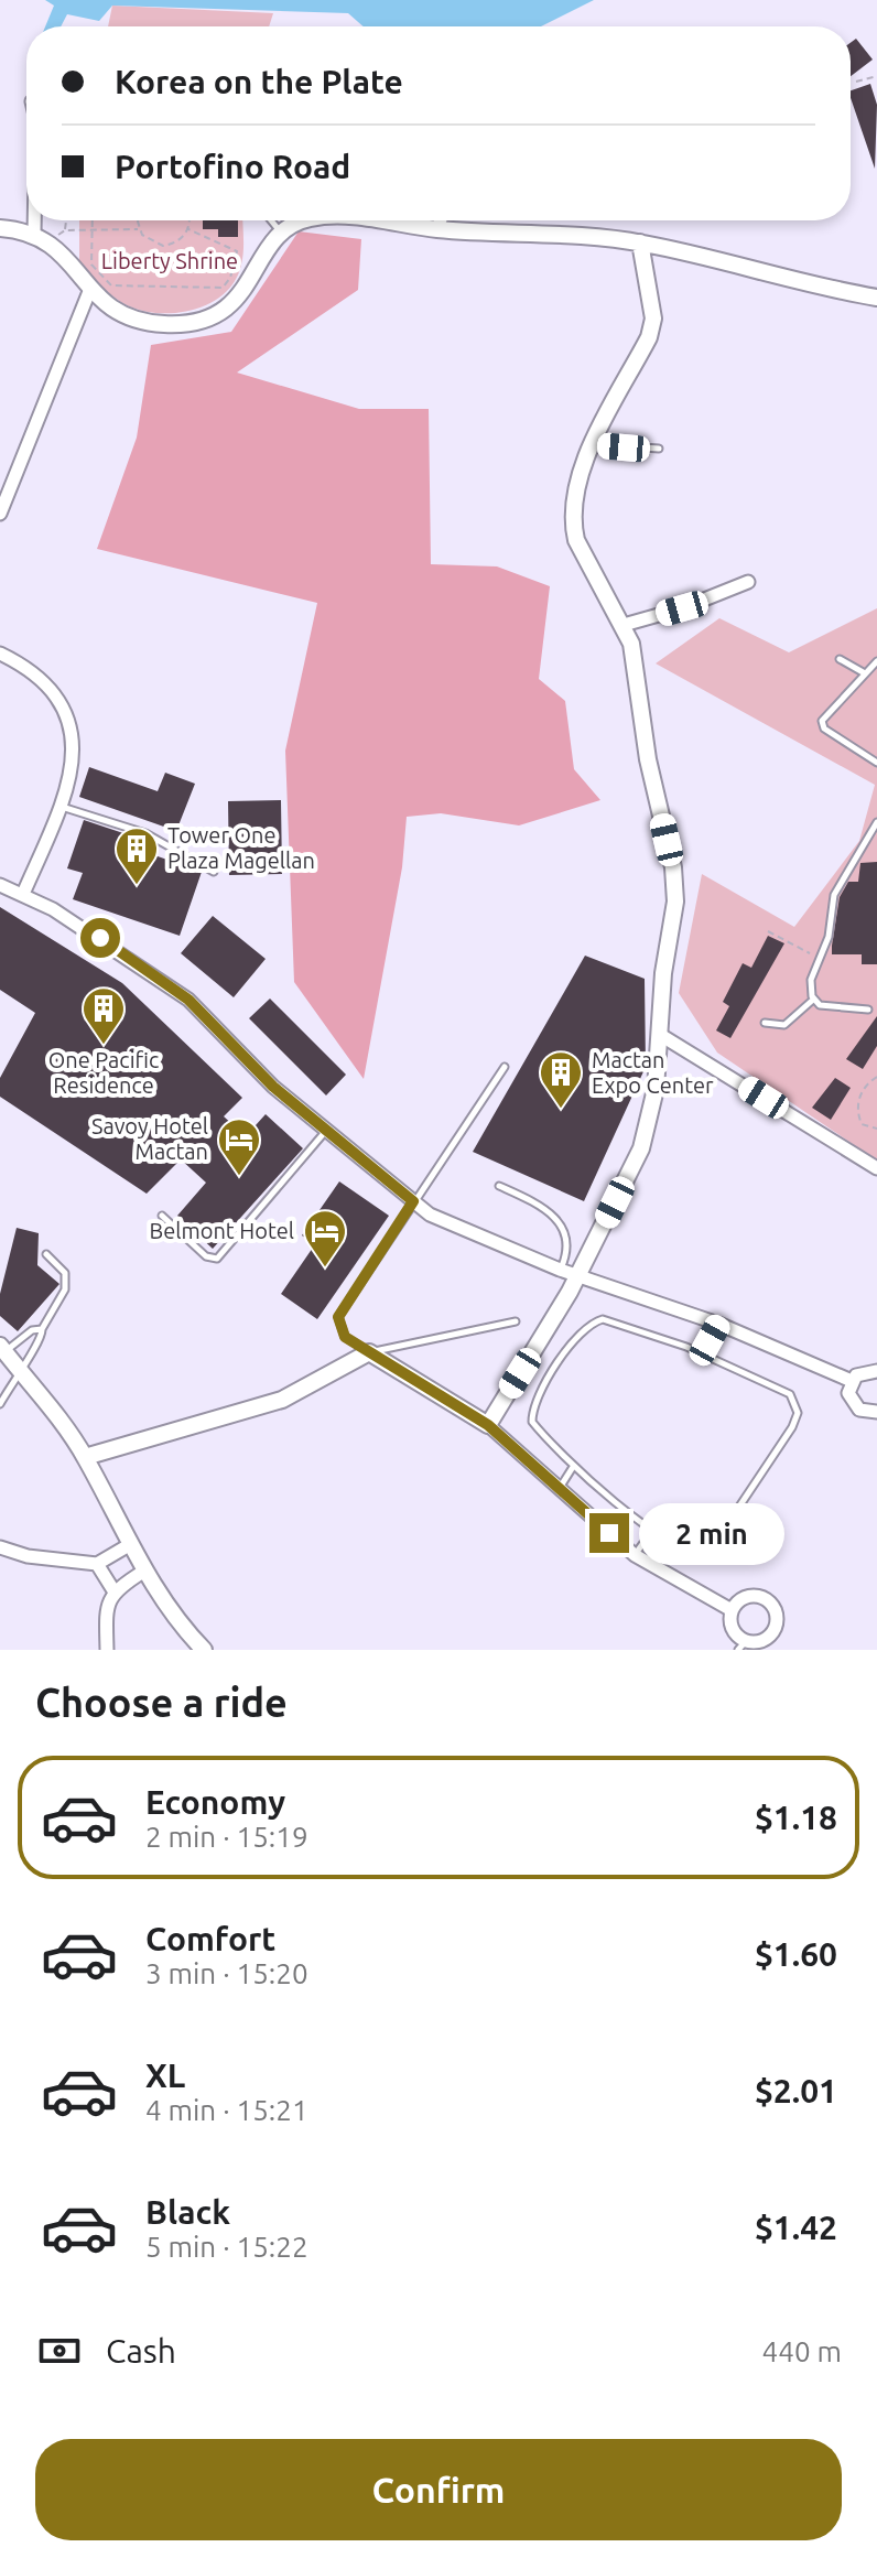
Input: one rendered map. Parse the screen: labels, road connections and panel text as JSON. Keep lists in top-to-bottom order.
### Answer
{
  "parks": ["Liberty Shrine"],
  "places": {
    "building": ["Tower One Plaza Magellan", "One Pacific Residence", "Mactan Expo Center"],
    "hotel": ["Savoy Hotel Mactan", "Belmont Hotel"]
  },
  "page": {
    "banner": ["Korea on the Plate", "Portofino Road"],
    "bubble": "2 min",
    "heading": "Choose a ride",
    "list": [
      {
        "name": "Economy",
        "note": "2 min · 15:19",
        "value": "$1.18"
      },
      {
        "name": "Comfort",
        "note": "3 min · 15:20",
        "value": "$1.60"
      },
      {
        "name": "XL",
        "note": "4 min · 15:21",
        "value": "$2.01"
      },
      {
        "name": "Black",
        "note": "5 min · 15:22",
        "value": "$1.42"
      }
    ],
    "pay": ["Cash", "440 m"],
    "buttons": "Confirm"
  }
}
